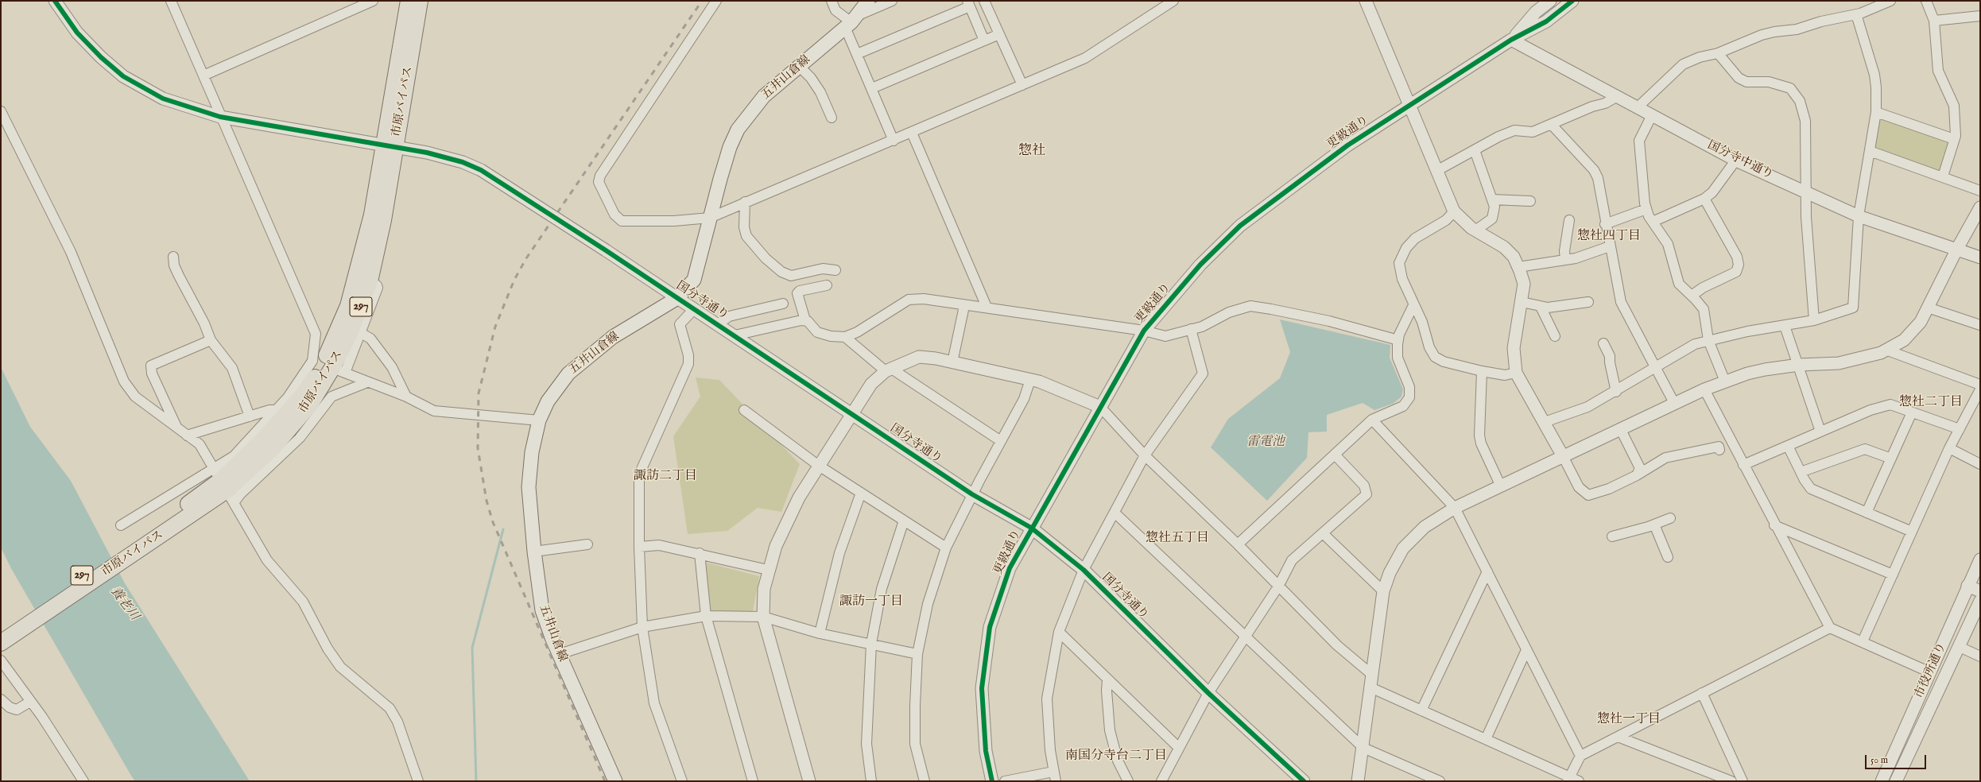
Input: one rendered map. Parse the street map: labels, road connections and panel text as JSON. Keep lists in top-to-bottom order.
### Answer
{
  "streets": {
    "highway": ["市原バイパス", "297"],
    "main road": ["五井山倉線"],
    "street": [
      "更級通り",
      "国分寺中通り",
      "国分寺通り",
      "市役所通り"
    ]
  },
  "crossings": [
    ["五井山倉線", "国分寺通り"],
    ["市原バイパス", "国分寺通り"],
    ["更級通り", "国分寺中通り"],
    ["更級通り", "国分寺通り"]
  ],
  "districts": [
    "惣社",
    "惣社四丁目",
    "惣社二丁目",
    "諏訪二丁目",
    "惣社五丁目",
    "諏訪一丁目",
    "惣社一丁目",
    "南国分寺台二丁目"
  ],
  "water": ["雷電池", "養老川"],
  "scale_bar": "50 m"
}
